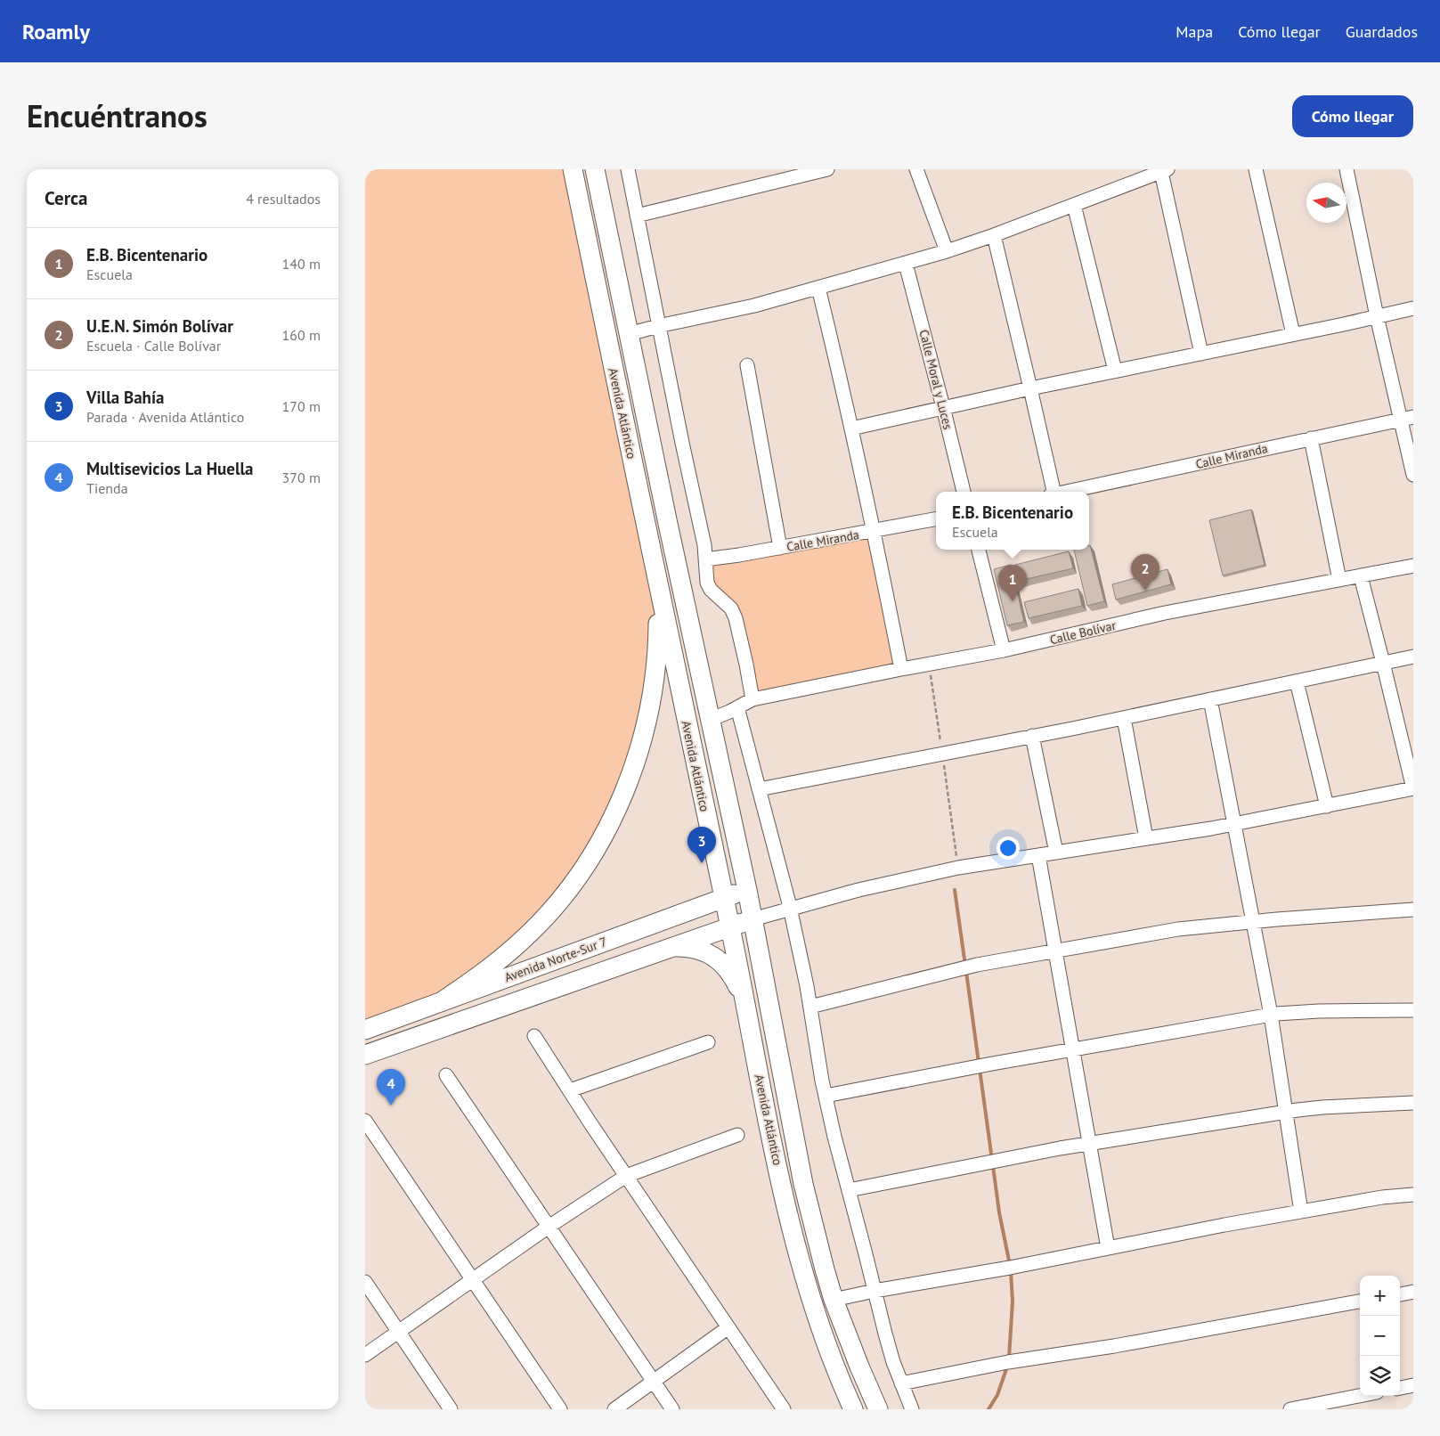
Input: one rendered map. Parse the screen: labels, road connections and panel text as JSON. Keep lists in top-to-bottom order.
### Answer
{
  "streets": {
    "main road": ["Avenida Atlántico", "Avenida Norte-Sur 7"],
    "street": ["Calle Moral y Luces", "Calle Miranda", "Calle Bolívar"]
  },
  "crossings": [
    ["Avenida Atlántico", "Calle Bolívar"],
    ["Avenida Atlántico", "Avenida Norte-Sur 7"]
  ],
  "north": "left",
  "page": {
    "header": "Roamly",
    "nav": ["Mapa", "Cómo llegar", "Guardados"],
    "title": "Encuéntranos",
    "buttons": "Cómo llegar",
    "heading": ["Cerca", "4 resultados"],
    "list": [
      {
        "mark": "1",
        "name": "E.B. Bicentenario",
        "note": "Escuela",
        "value": "140 m"
      },
      {
        "mark": "2",
        "name": "U.E.N. Simón Bolívar",
        "note": "Escuela · Calle Bolívar",
        "value": "160 m"
      },
      {
        "mark": "3",
        "name": "Villa Bahía",
        "note": "Parada · Avenida Atlántico",
        "value": "170 m"
      },
      {
        "mark": "4",
        "name": "Multisevicios La Huella",
        "note": "Tienda",
        "value": "370 m"
      }
    ],
    "popup": ["E.B. Bicentenario", "Escuela"],
    "pins": [
      "2",
      "1",
      "3",
      "4"
    ],
    "map_buttons": ["+", "−"]
  }
}
